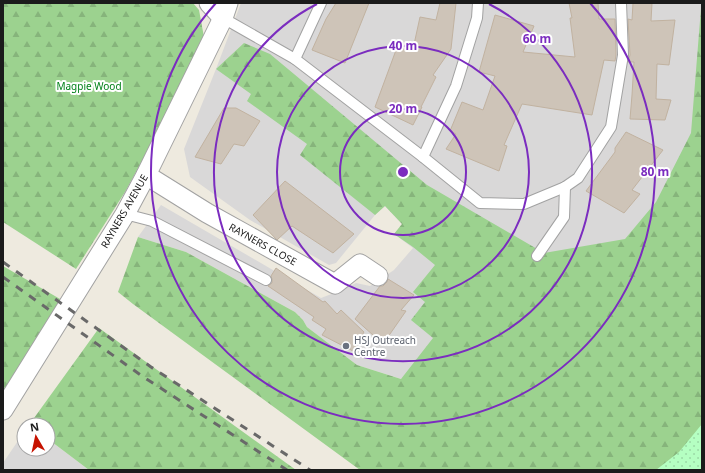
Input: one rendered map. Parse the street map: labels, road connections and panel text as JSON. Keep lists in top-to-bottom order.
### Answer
{
  "streets": {
    "street": ["RAYNERS AVENUE", "RAYNERS CLOSE"]
  },
  "crossings": [
    ["RAYNERS AVENUE", "RAYNERS CLOSE"]
  ],
  "parks": ["Magpie Wood"],
  "places": ["HSJ Outreach Centre"],
  "north": "top",
  "rings": [
    "60 m",
    "40 m",
    "20 m",
    "80 m"
  ]
}
